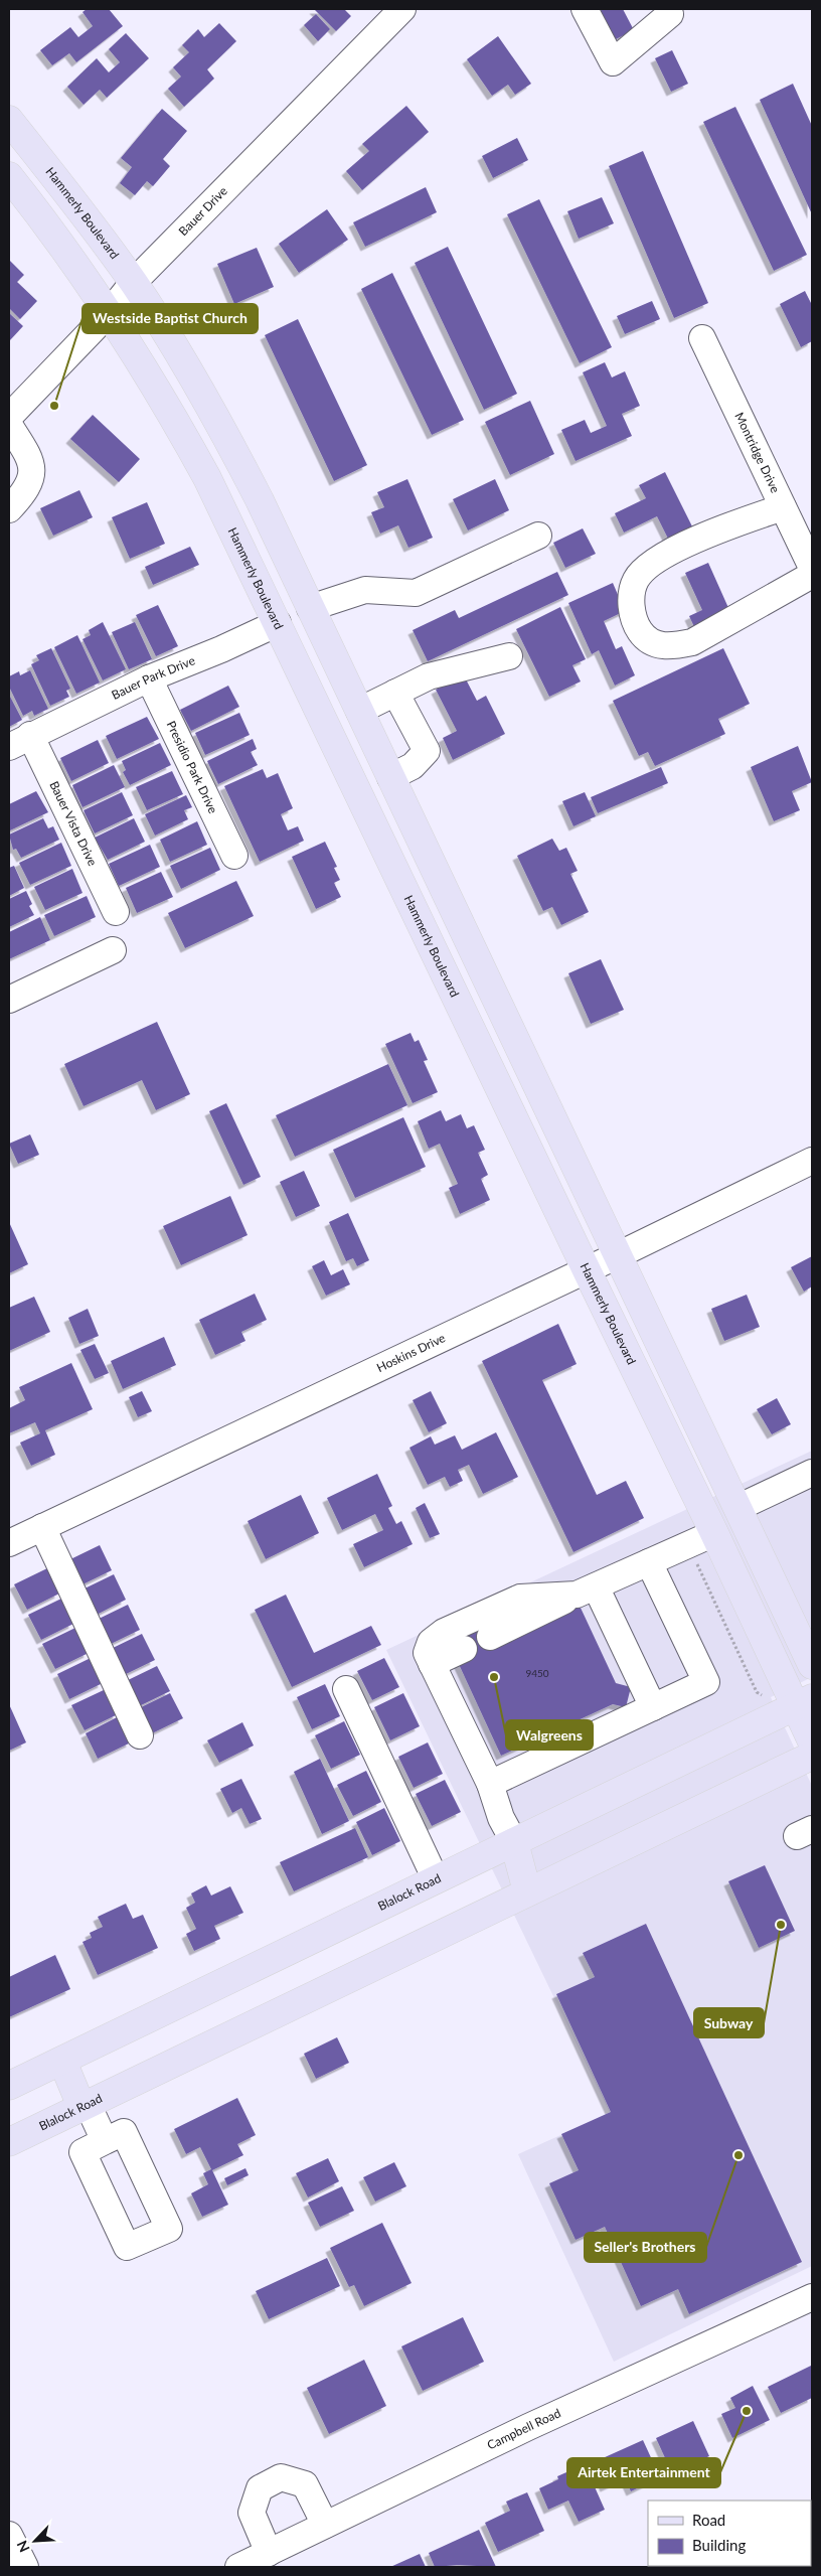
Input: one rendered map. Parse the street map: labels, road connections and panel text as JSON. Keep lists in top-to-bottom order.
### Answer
{
  "streets": {
    "main road": ["Hammerly Boulevard", "Blalock Road"],
    "street": [
      "Bauer Drive",
      "Montridge Drive",
      "Bauer Park Drive",
      "Presidio Park Drive",
      "Bauer Vista Drive",
      "Hoskins Drive",
      "Campbell Road"
    ]
  },
  "crossings": [
    ["Bauer Drive", "Hammerly Boulevard"],
    ["Hammerly Boulevard", "Bauer Park Drive"],
    ["Hammerly Boulevard", "Hoskins Drive"],
    ["Hammerly Boulevard", "Blalock Road"],
    ["Bauer Park Drive", "Presidio Park Drive"],
    ["Bauer Park Drive", "Bauer Vista Drive"]
  ],
  "places": [
    "Westside Baptist Church",
    "Walgreens",
    "Subway",
    "Seller's Brothers",
    "Airtek Entertainment"
  ],
  "house_numbers": ["9450"],
  "legend": ["Road", "Building"],
  "north": "bottom left"
}
